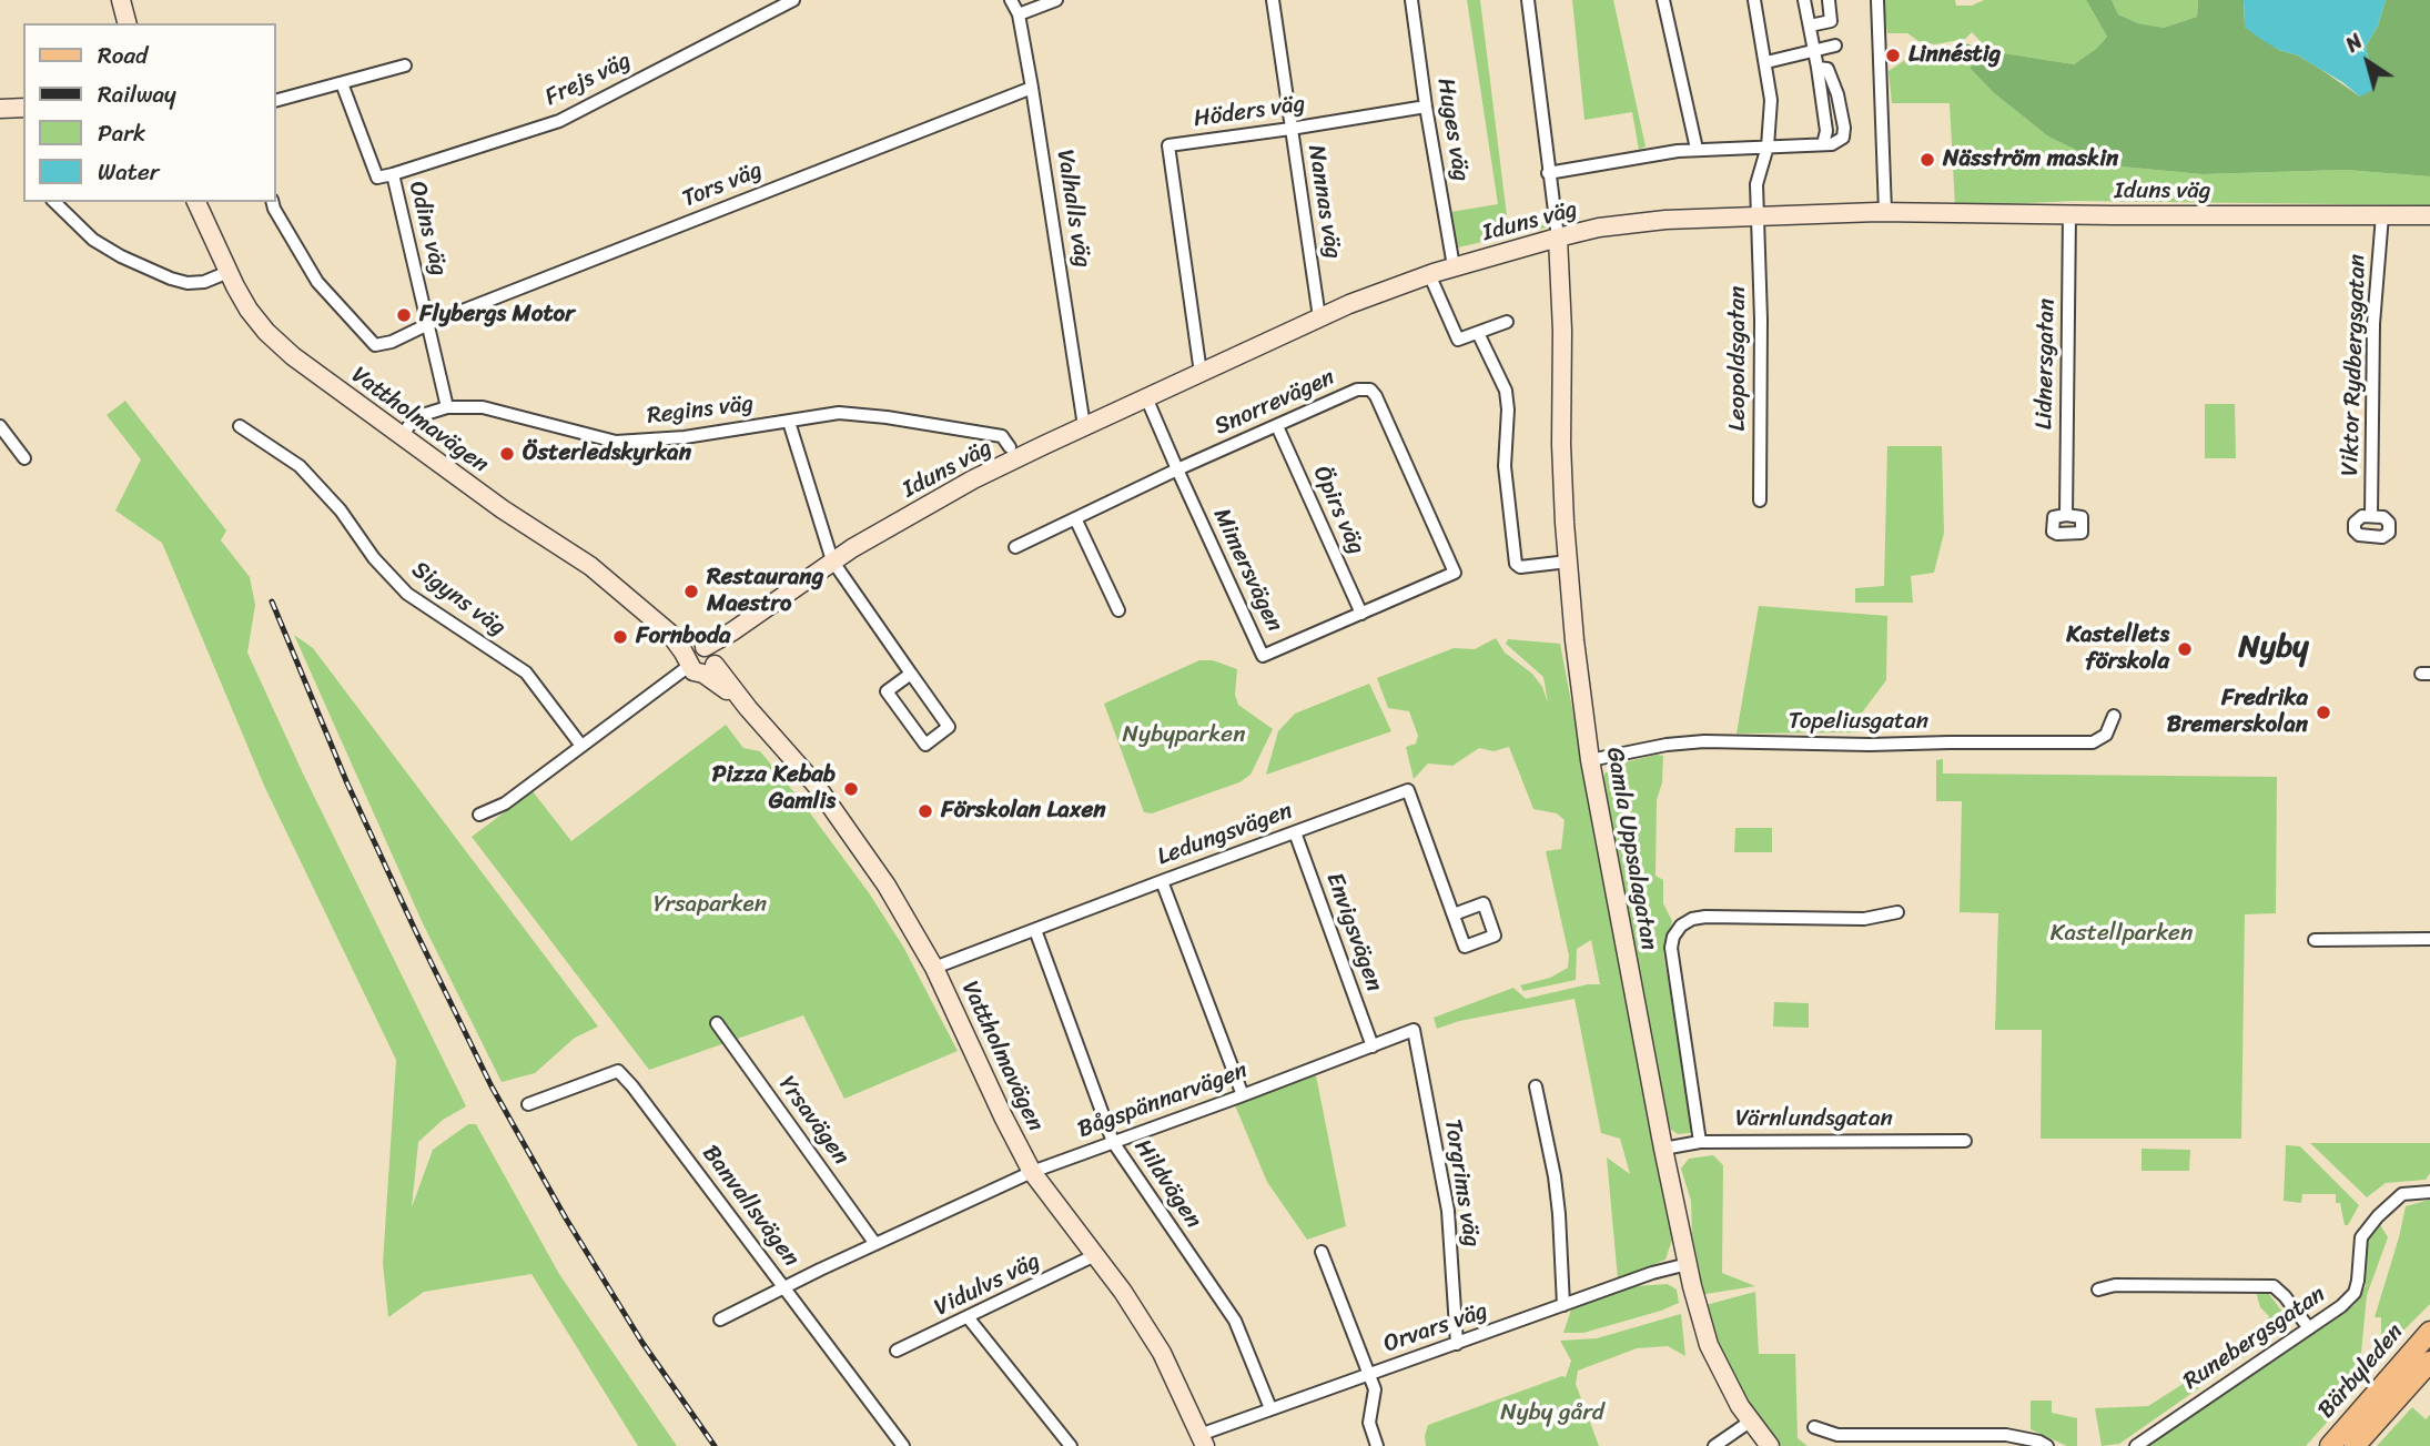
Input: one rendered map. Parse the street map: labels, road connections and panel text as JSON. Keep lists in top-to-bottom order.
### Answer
{
  "streets": {
    "main road": ["Bärbyleden"],
    "street": [
      "Frejs väg",
      "Höders väg",
      "Huges väg",
      "Tors väg",
      "Iduns väg",
      "Nannas väg",
      "Valhalls väg",
      "Odins väg",
      "Leopoldsgatan",
      "Lidnersgatan",
      "Viktor Rydbergsgatan",
      "Snorrevägen",
      "Regins väg",
      "Vattholmavägen",
      "Öpirs väg",
      "Mimersvägen",
      "Sigyns väg",
      "Topeliusgatan",
      "Ledungsvägen",
      "Gamla Uppsalagatan",
      "Envigsvägen",
      "Bågspännarvägen",
      "Värnlundsgatan",
      "Yrsavägen",
      "Torgrims väg",
      "Hildvägen",
      "Banvallsvägen",
      "Vidulvs väg",
      "Orvars väg",
      "Runebergsgatan"
    ]
  },
  "crossings": [
    ["Frejs väg", "Odins väg"],
    ["Höders väg", "Huges väg"],
    ["Höders väg", "Iduns väg"],
    ["Höders väg", "Nannas väg"],
    ["Huges väg", "Iduns väg"],
    ["Tors väg", "Valhalls väg"],
    ["Tors väg", "Odins väg"],
    ["Iduns väg", "Nannas väg"],
    ["Iduns väg", "Valhalls väg"],
    ["Iduns väg", "Leopoldsgatan"],
    ["Iduns väg", "Lidnersgatan"],
    ["Iduns väg", "Viktor Rydbergsgatan"],
    ["Iduns väg", "Vattholmavägen"],
    ["Iduns väg", "Mimersvägen"],
    ["Iduns väg", "Sigyns väg"],
    ["Iduns väg", "Gamla Uppsalagatan"],
    ["Odins väg", "Regins väg"],
    ["Snorrevägen", "Öpirs väg"],
    ["Snorrevägen", "Mimersvägen"],
    ["Regins väg", "Vattholmavägen"],
    ["Vattholmavägen", "Ledungsvägen"],
    ["Vattholmavägen", "Bågspännarvägen"],
    ["Vattholmavägen", "Vidulvs väg"],
    ["Vattholmavägen", "Orvars väg"],
    ["Öpirs väg", "Mimersvägen"],
    ["Topeliusgatan", "Gamla Uppsalagatan"],
    ["Ledungsvägen", "Envigsvägen"],
    ["Ledungsvägen", "Hildvägen"],
    ["Gamla Uppsalagatan", "Värnlundsgatan"],
    ["Gamla Uppsalagatan", "Orvars väg"],
    ["Envigsvägen", "Bågspännarvägen"],
    ["Bågspännarvägen", "Yrsavägen"],
    ["Bågspännarvägen", "Torgrims väg"],
    ["Bågspännarvägen", "Hildvägen"],
    ["Bågspännarvägen", "Banvallsvägen"],
    ["Torgrims väg", "Orvars väg"],
    ["Hildvägen", "Orvars väg"]
  ],
  "districts": ["Nyby"],
  "parks": [
    "Nybyparken",
    "Yrsaparken",
    "Kastellparken",
    "Nyby gård"
  ],
  "places": [
    "Linnéstig",
    "Näsström maskin",
    "Flybergs Motor",
    "Österledskyrkan",
    "Restaurang Maestro",
    "Fornboda",
    "Kastellets förskola",
    "Fredrika Bremerskolan",
    "Pizza Kebab Gamlis",
    "Förskolan Laxen"
  ],
  "legend": [
    "Road",
    "Railway",
    "Park",
    "Water"
  ],
  "north": "top left"
}
